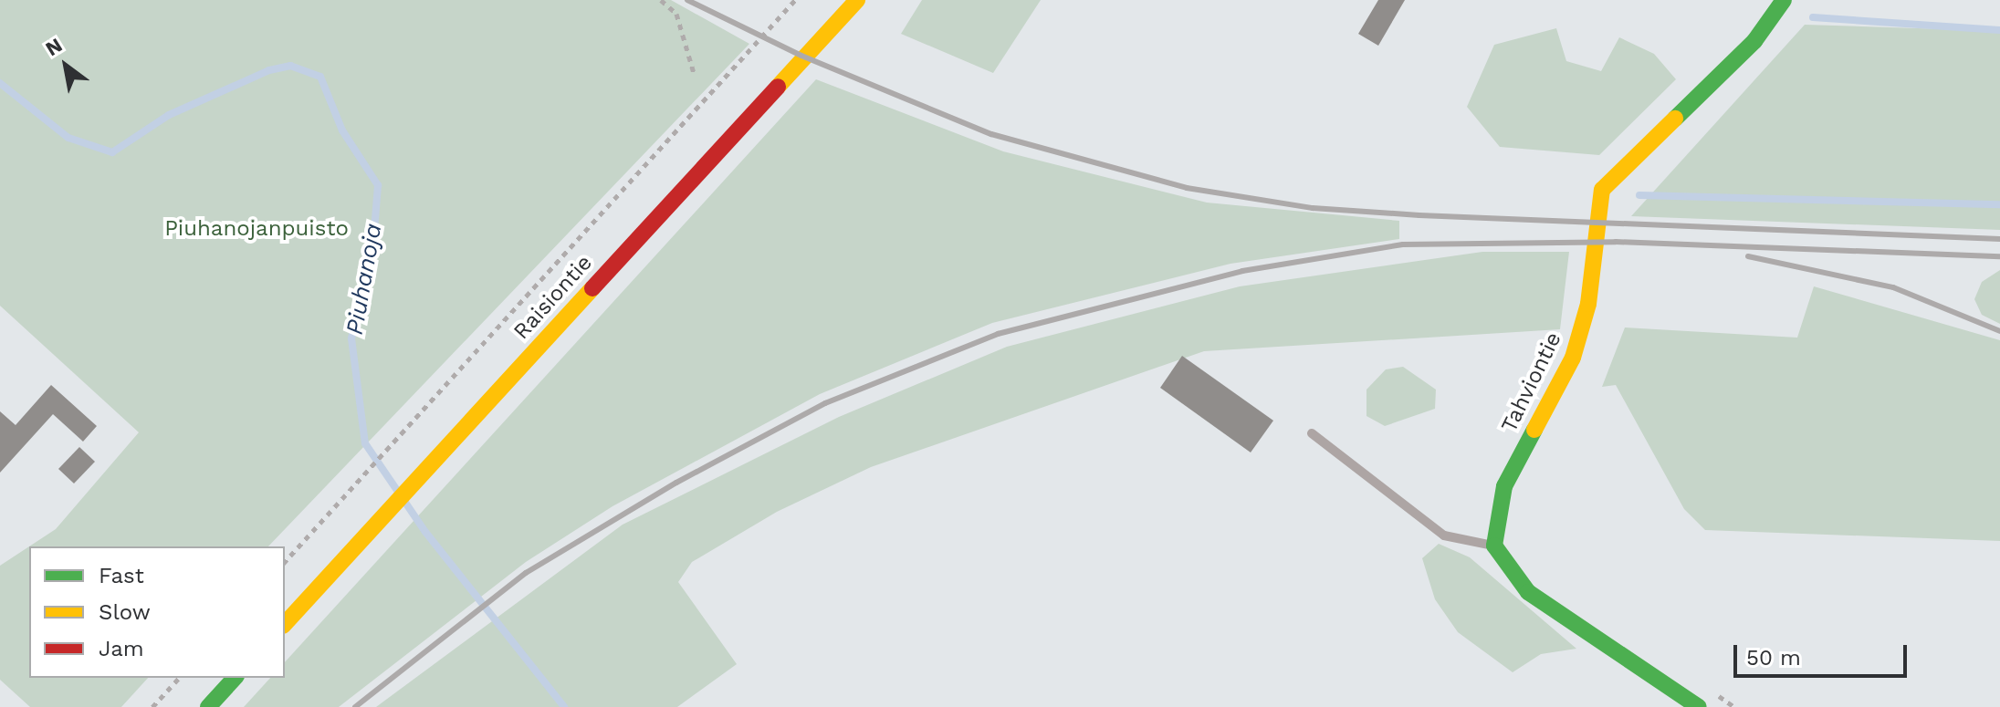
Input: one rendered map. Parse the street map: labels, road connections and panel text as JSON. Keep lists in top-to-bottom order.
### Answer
{
  "streets": {
    "street": ["Raisiontie", "Tahviontie"]
  },
  "water": ["Piuhanoja"],
  "parks": ["Piuhanojanpuisto"],
  "legend": ["Fast", "Slow", "Jam"],
  "scale_bar": "50 m",
  "north": "top left"
}
